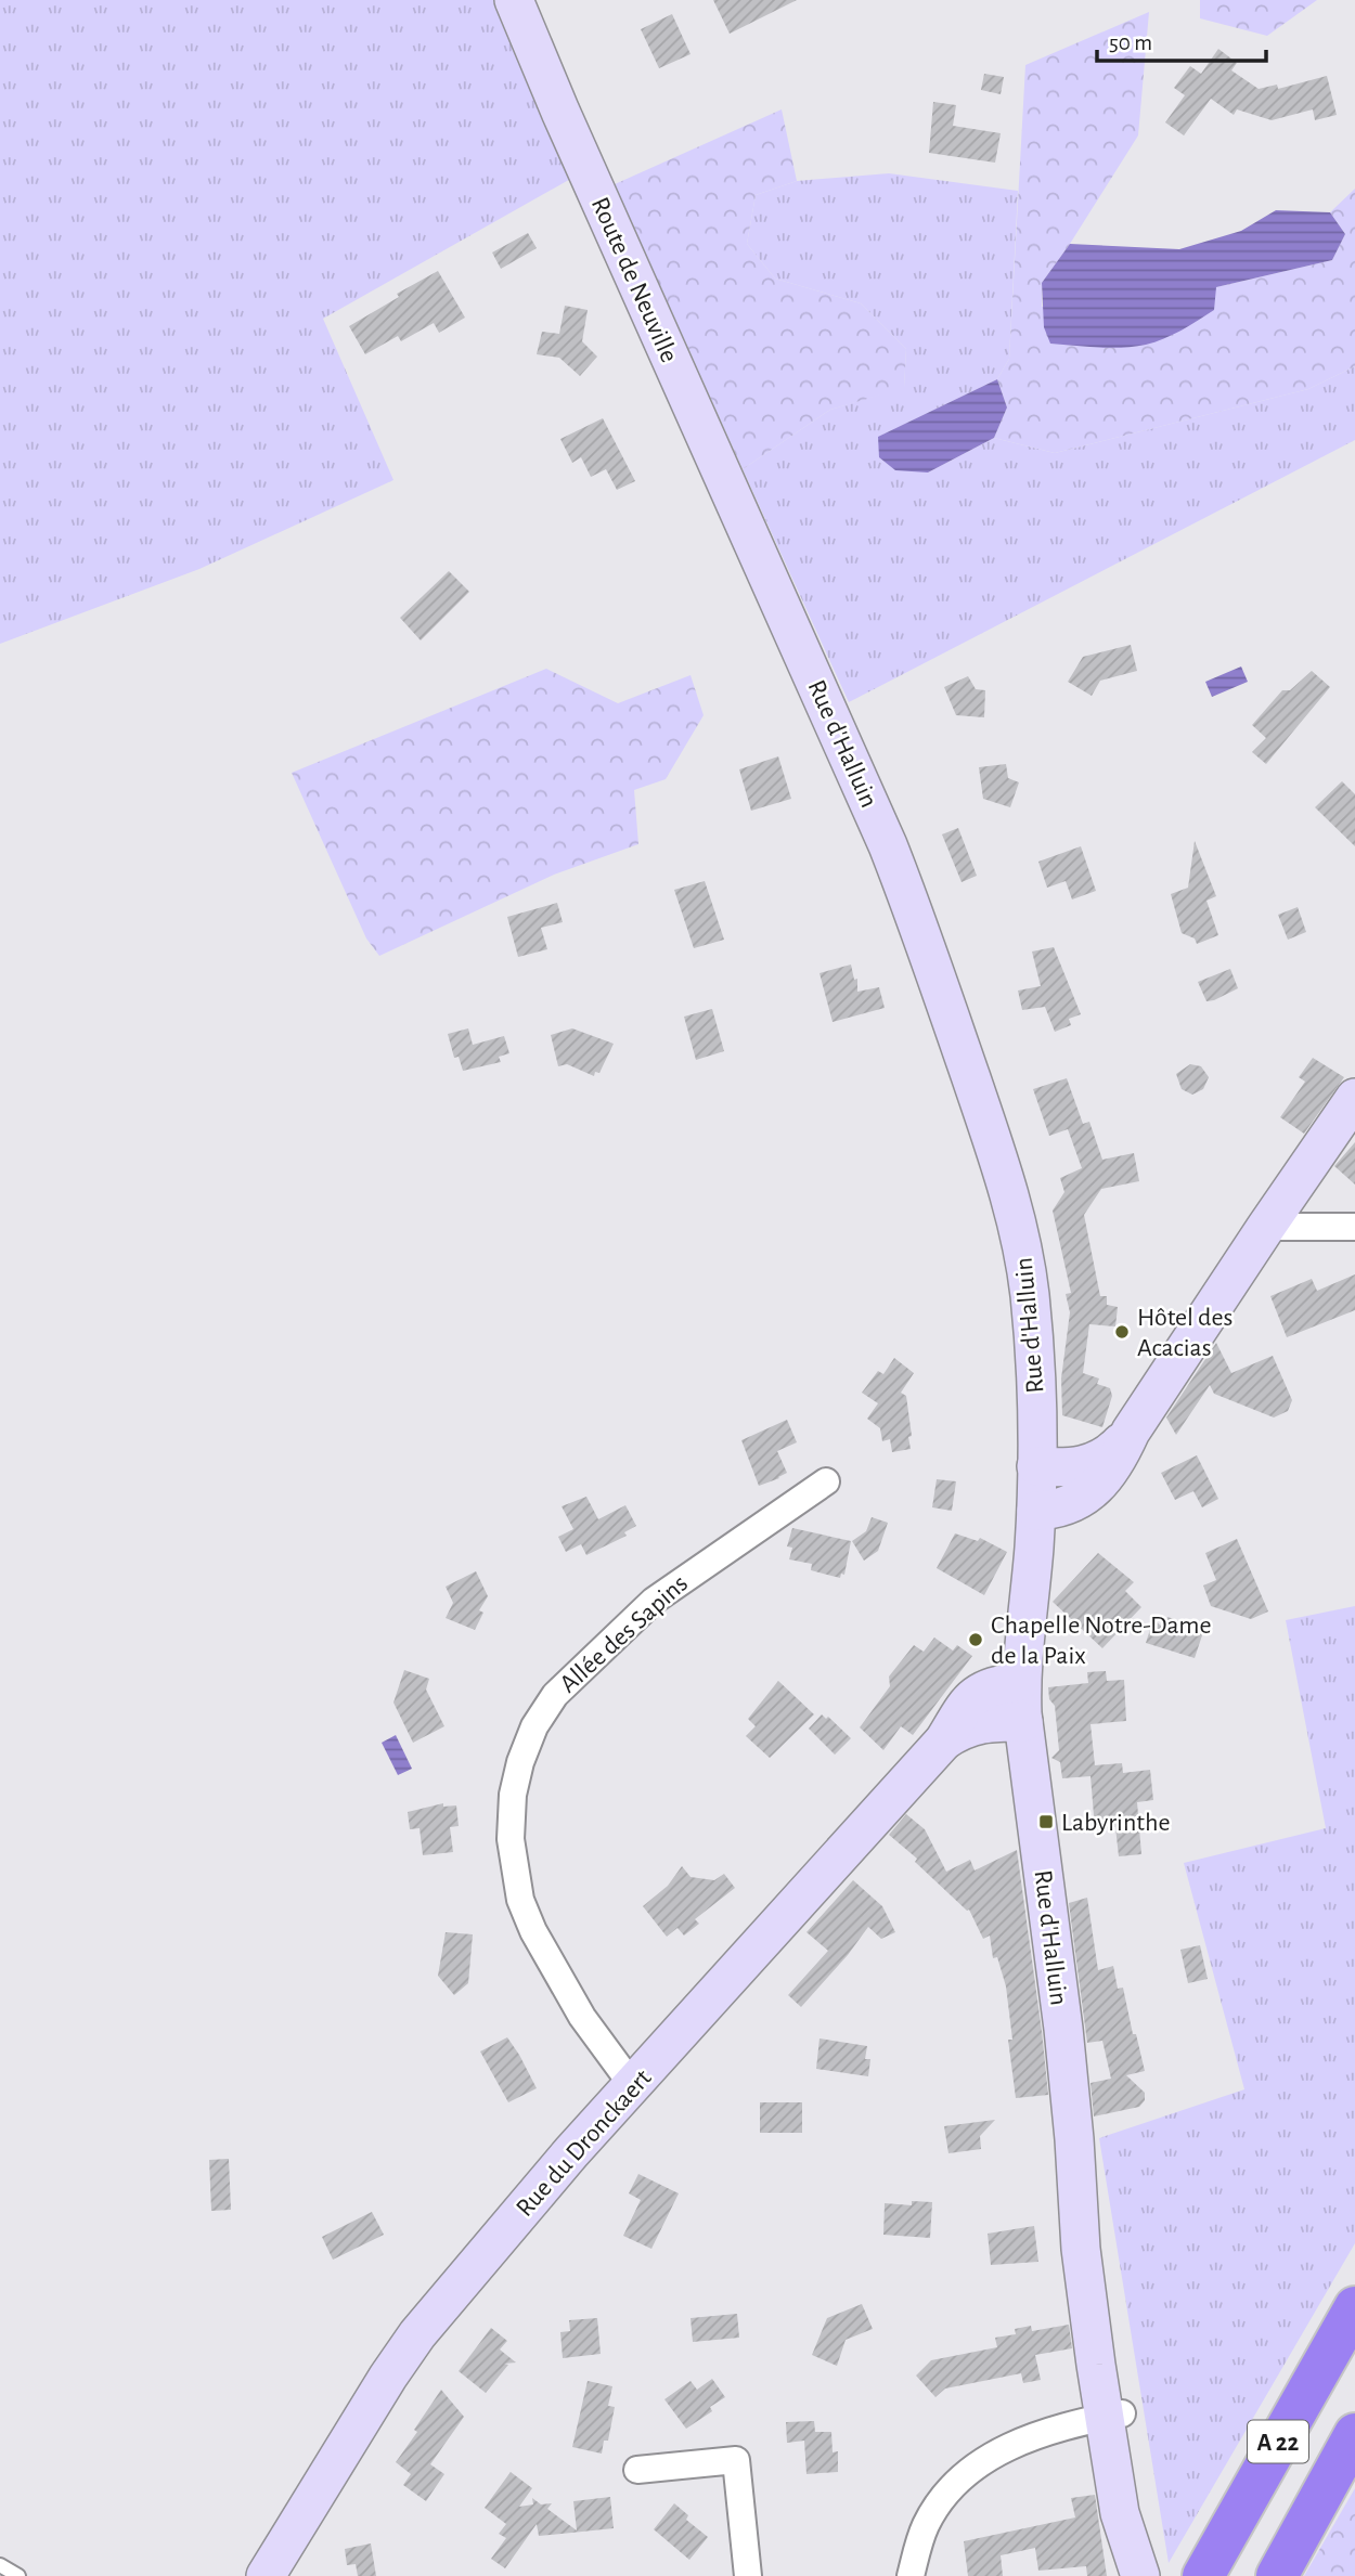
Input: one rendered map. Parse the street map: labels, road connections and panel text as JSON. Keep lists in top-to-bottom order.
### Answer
{
  "streets": {
    "highway": ["A 22"],
    "main road": ["Route de Neuville", "Rue d'Halluin", "Rue du Dronckaert"],
    "street": ["Allée des Sapins"]
  },
  "crossings": [
    ["Route de Neuville", "Rue d'Halluin"],
    ["Rue d'Halluin", "Rue du Dronckaert"],
    ["Allée des Sapins", "Rue du Dronckaert"]
  ],
  "places": {
    "other": ["Hôtel des Acacias", "Chapelle Notre-Dame de la Paix"],
    "transit": ["Labyrinthe"]
  },
  "scale_bar": "50 m"
}
